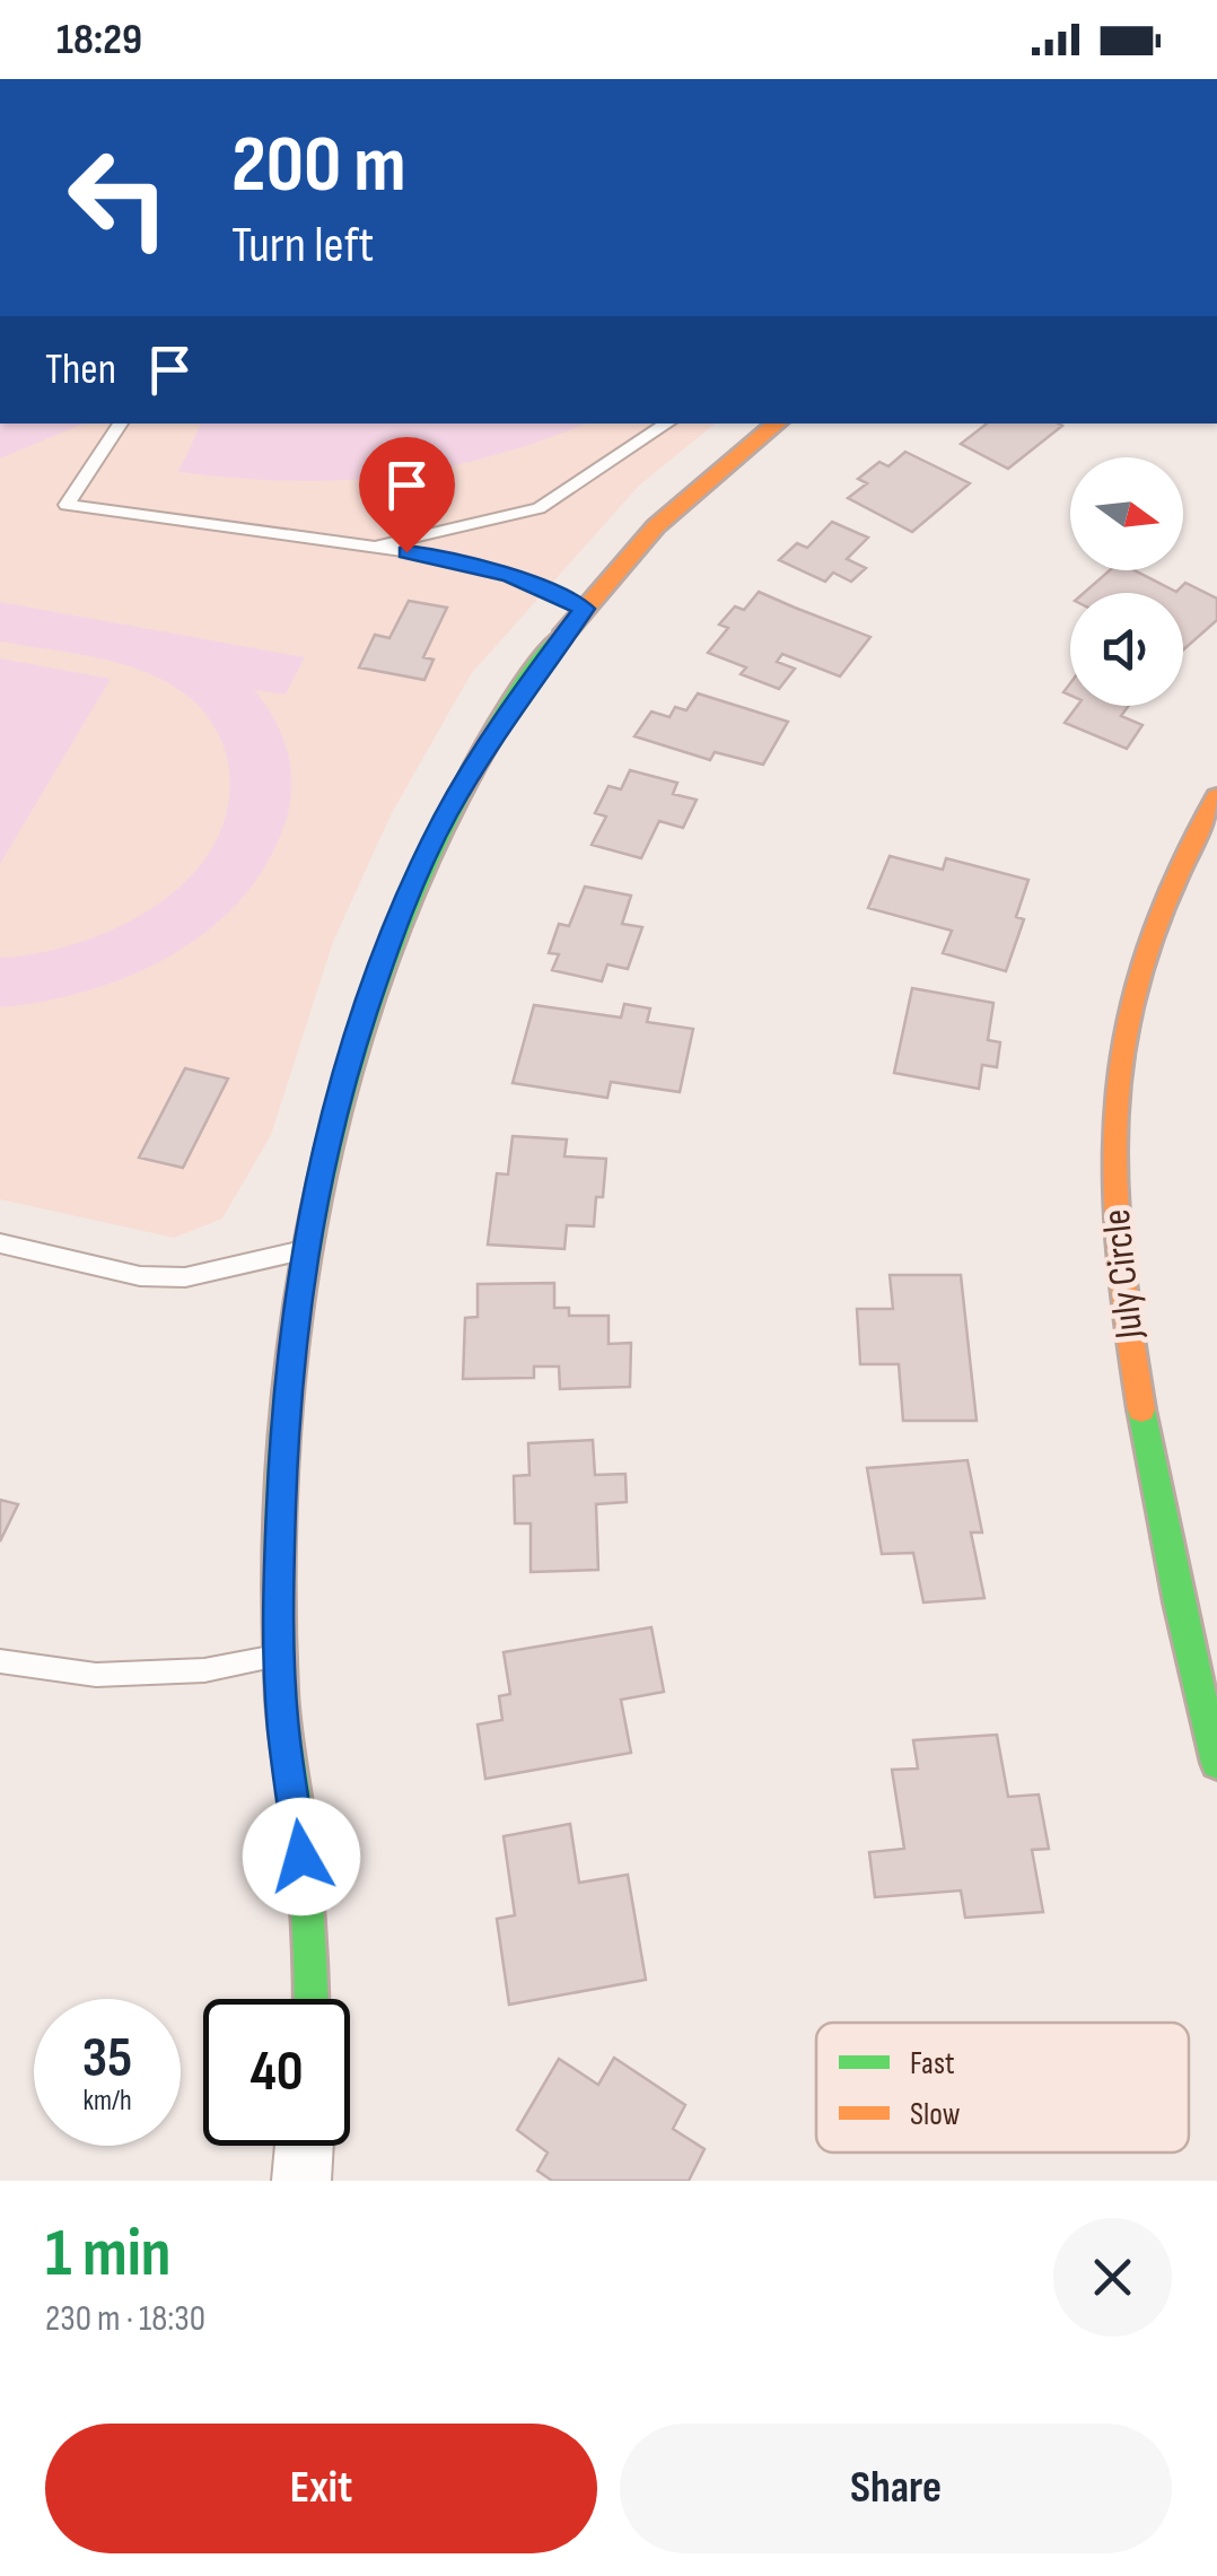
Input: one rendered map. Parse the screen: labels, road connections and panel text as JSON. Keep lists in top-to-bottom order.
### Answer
{
  "streets": {
    "street": ["July Circle"]
  },
  "legend": ["Fast", "Slow"],
  "north": "right",
  "page": {
    "status": "18:29",
    "turn": ["200 m", "Turn left"],
    "then": "Then",
    "speed": "35 km/h",
    "limit": "40",
    "heading": ["1 min", "230 m · 18:30"],
    "buttons": ["Exit", "Share"]
  }
}
